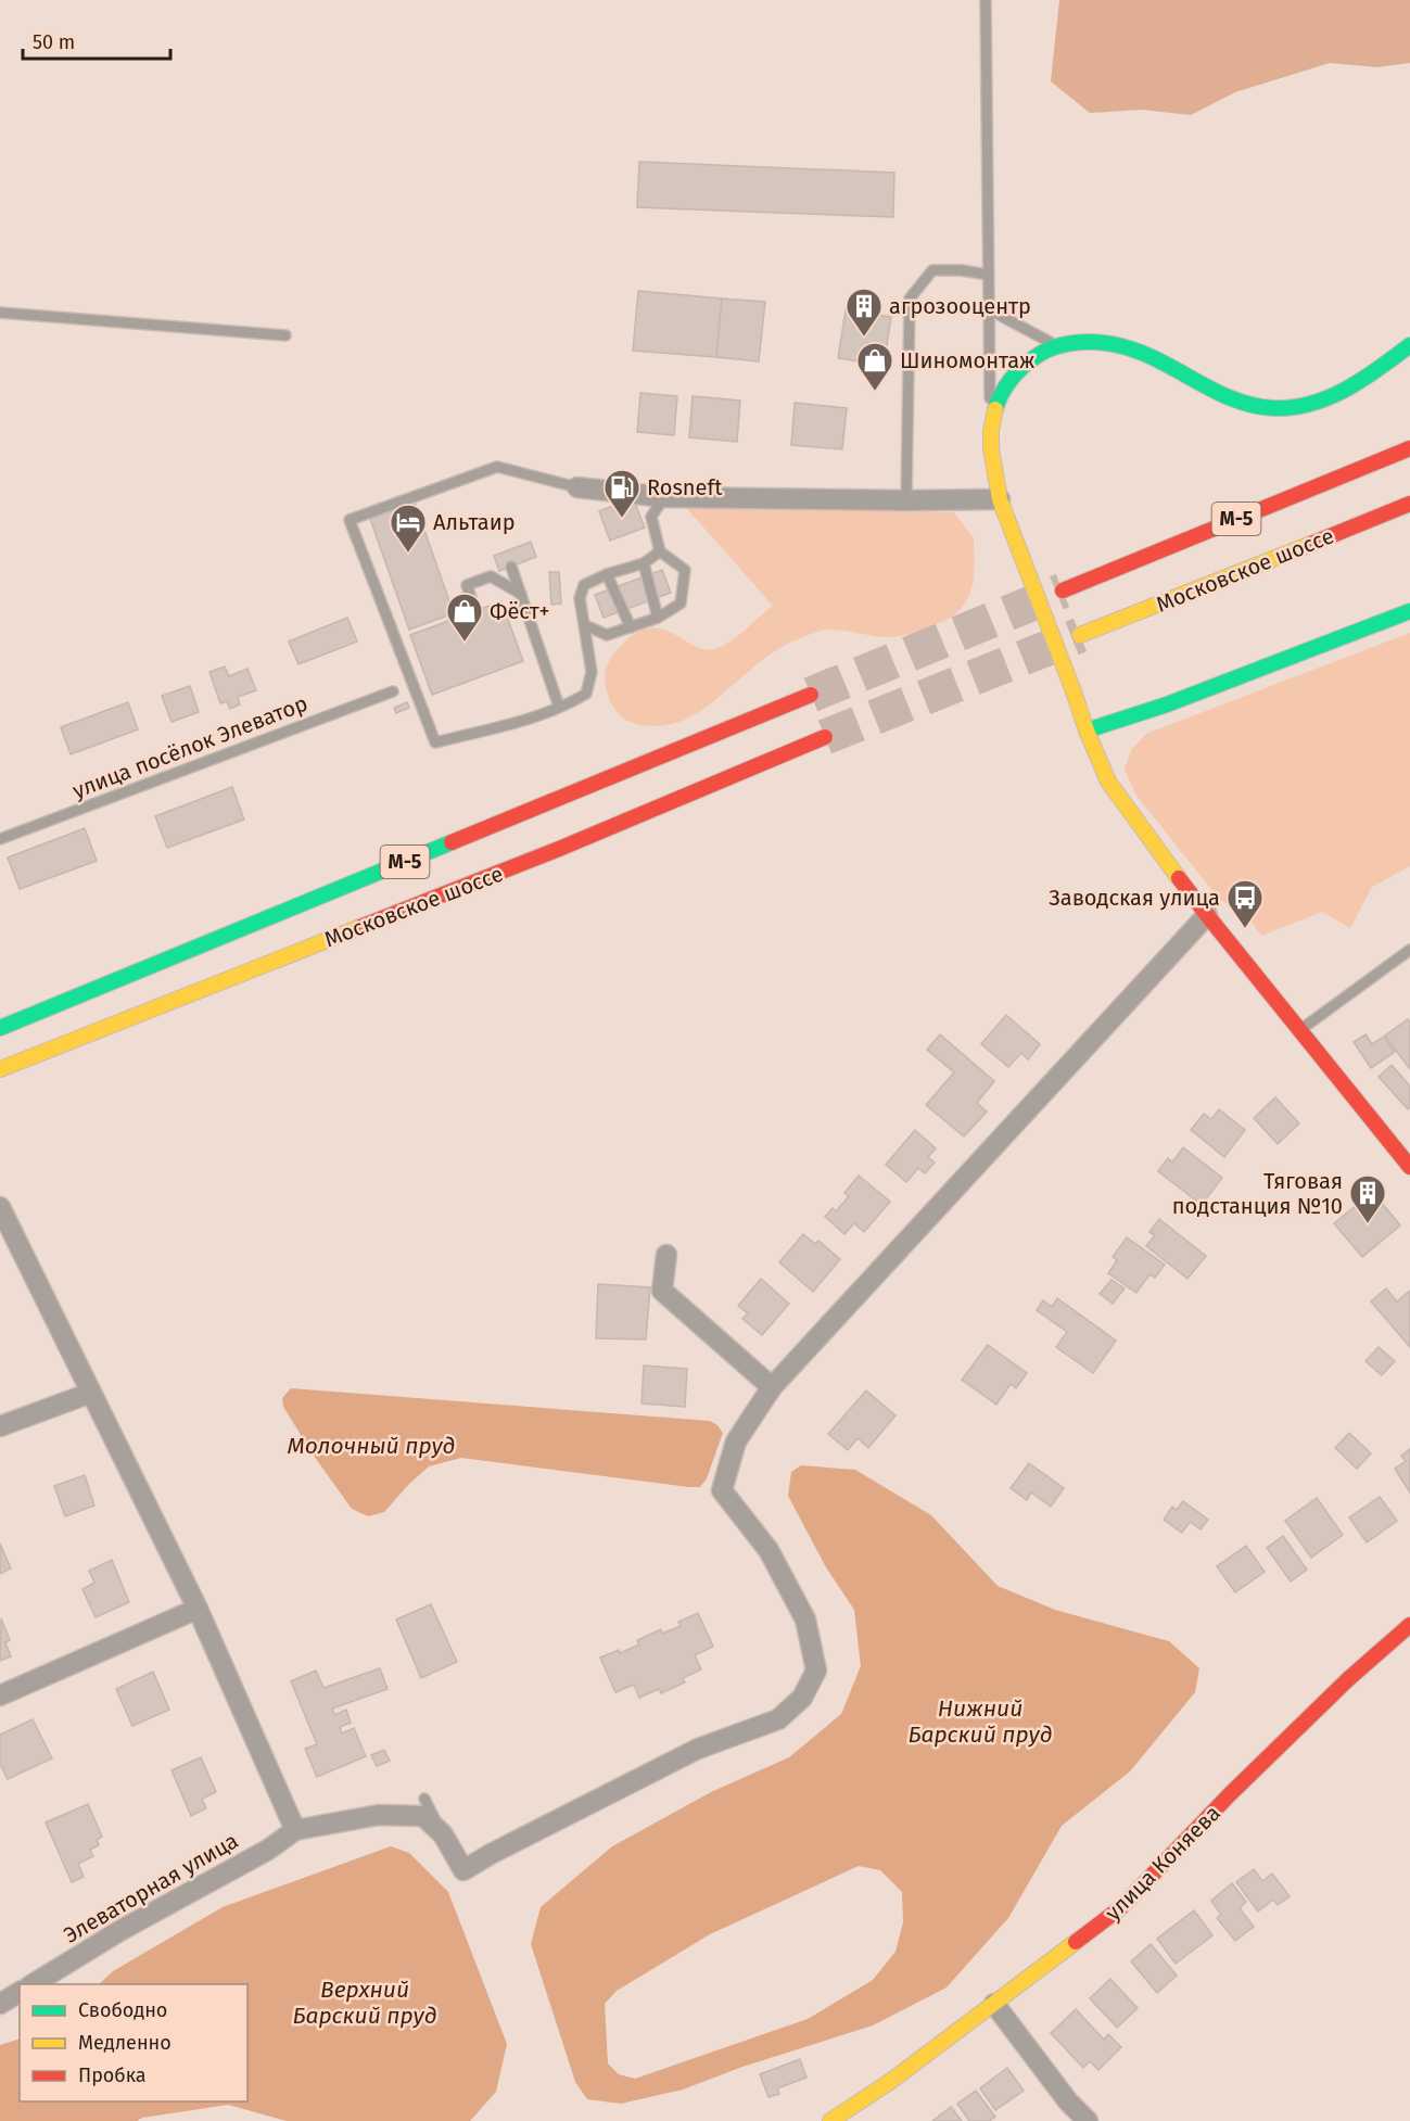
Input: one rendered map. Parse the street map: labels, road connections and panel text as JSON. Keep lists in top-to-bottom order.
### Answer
{
  "streets": {
    "main road": ["М-5", "Московское шоссе", "улица Коняева"],
    "street": ["Элеваторная улица"],
    "lane": ["улица посёлок Элеватор"]
  },
  "water": ["Молочный пруд", "Нижний Барский пруд", "Верхний Барский пруд"],
  "places": {
    "building": ["агрозооцентр", "Тяговая подстанция №10"],
    "shop": ["Шиномонтаж", "Фёст+"],
    "fuel station": ["Rosneft"],
    "hotel": ["Альтаир"],
    "bus stop": ["Заводская улица"]
  },
  "legend": ["Свободно", "Медленно", "Пробка"],
  "scale_bar": "50 m"
}
